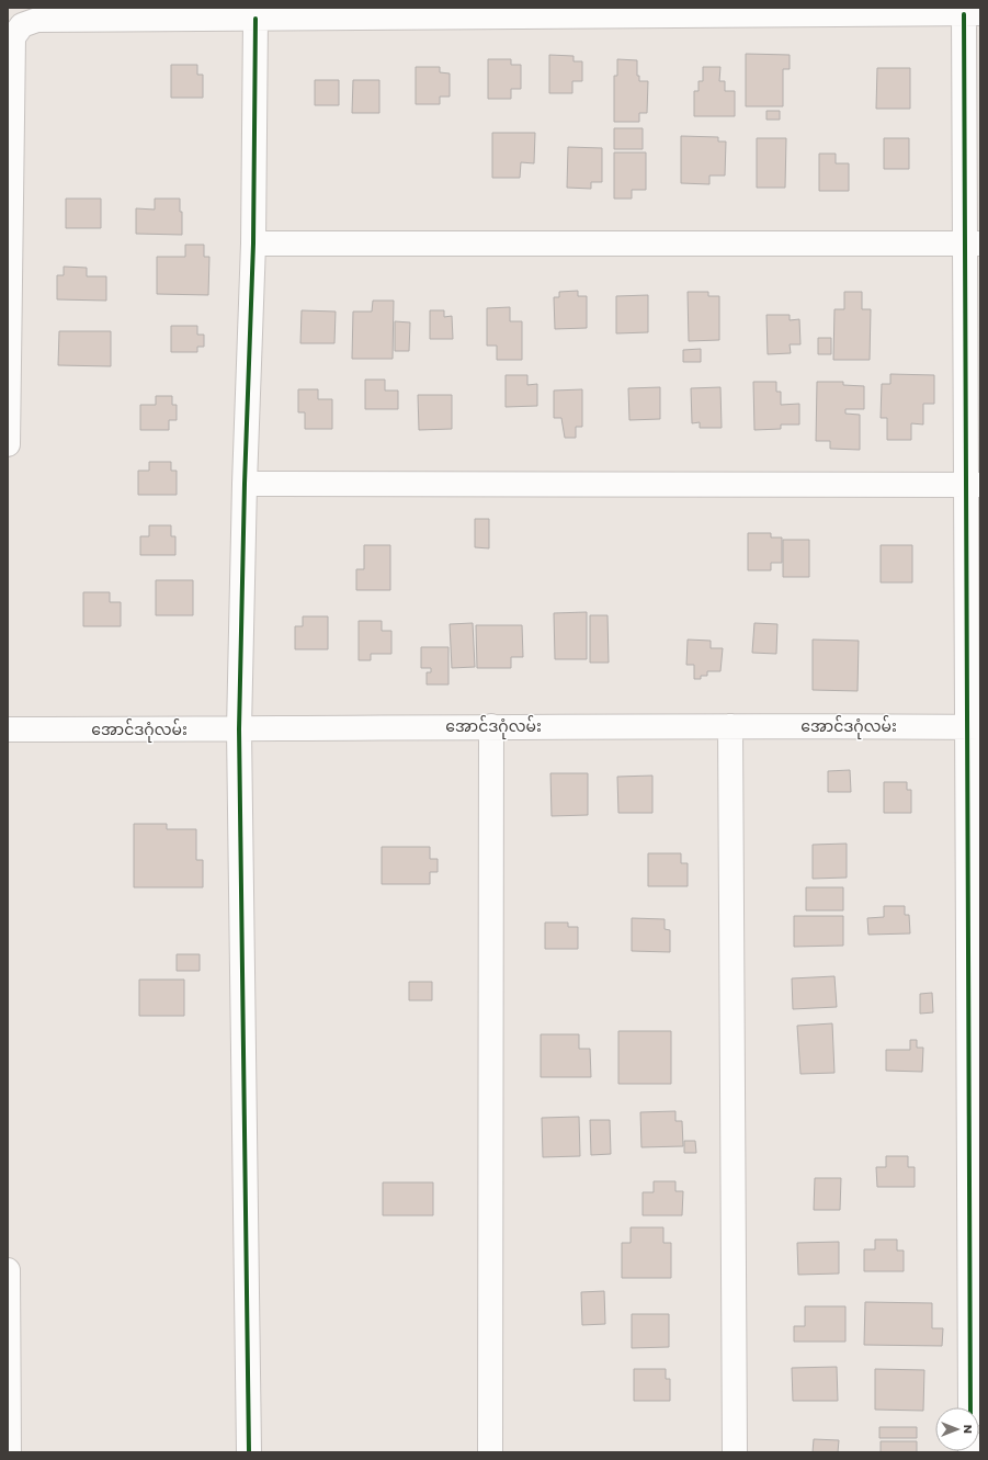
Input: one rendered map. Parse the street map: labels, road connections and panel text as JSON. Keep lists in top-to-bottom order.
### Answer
{
  "streets": {
    "street": ["အောင်ဒဂုံလမ်း"]
  },
  "north": "right"
}
